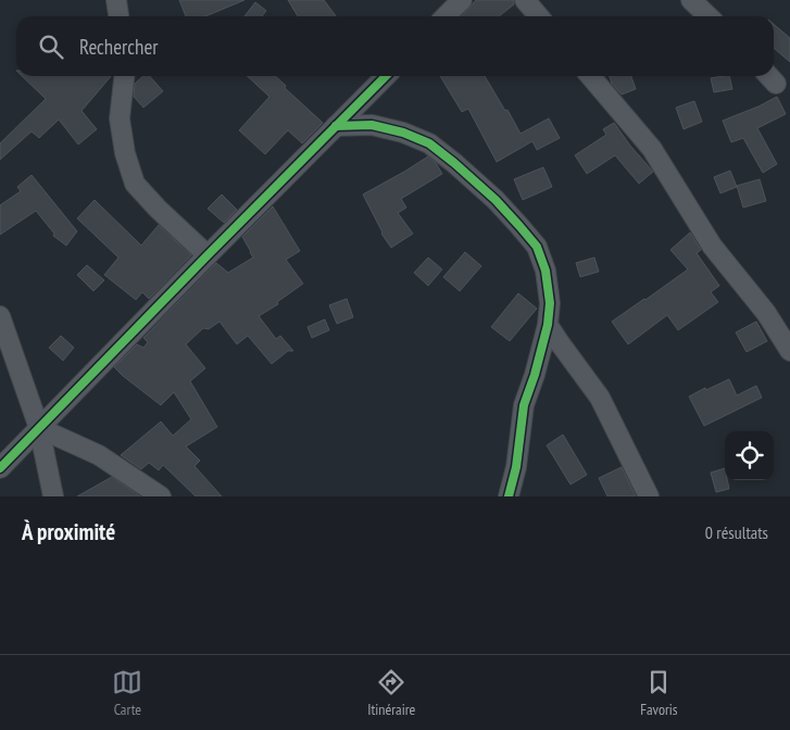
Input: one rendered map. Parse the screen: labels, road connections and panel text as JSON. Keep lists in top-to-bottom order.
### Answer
{
  "page": {
    "search": "Rechercher",
    "heading": ["À proximité", "0 résultats"],
    "nav": ["Carte", "Itinéraire", "Favoris"]
  }
}
